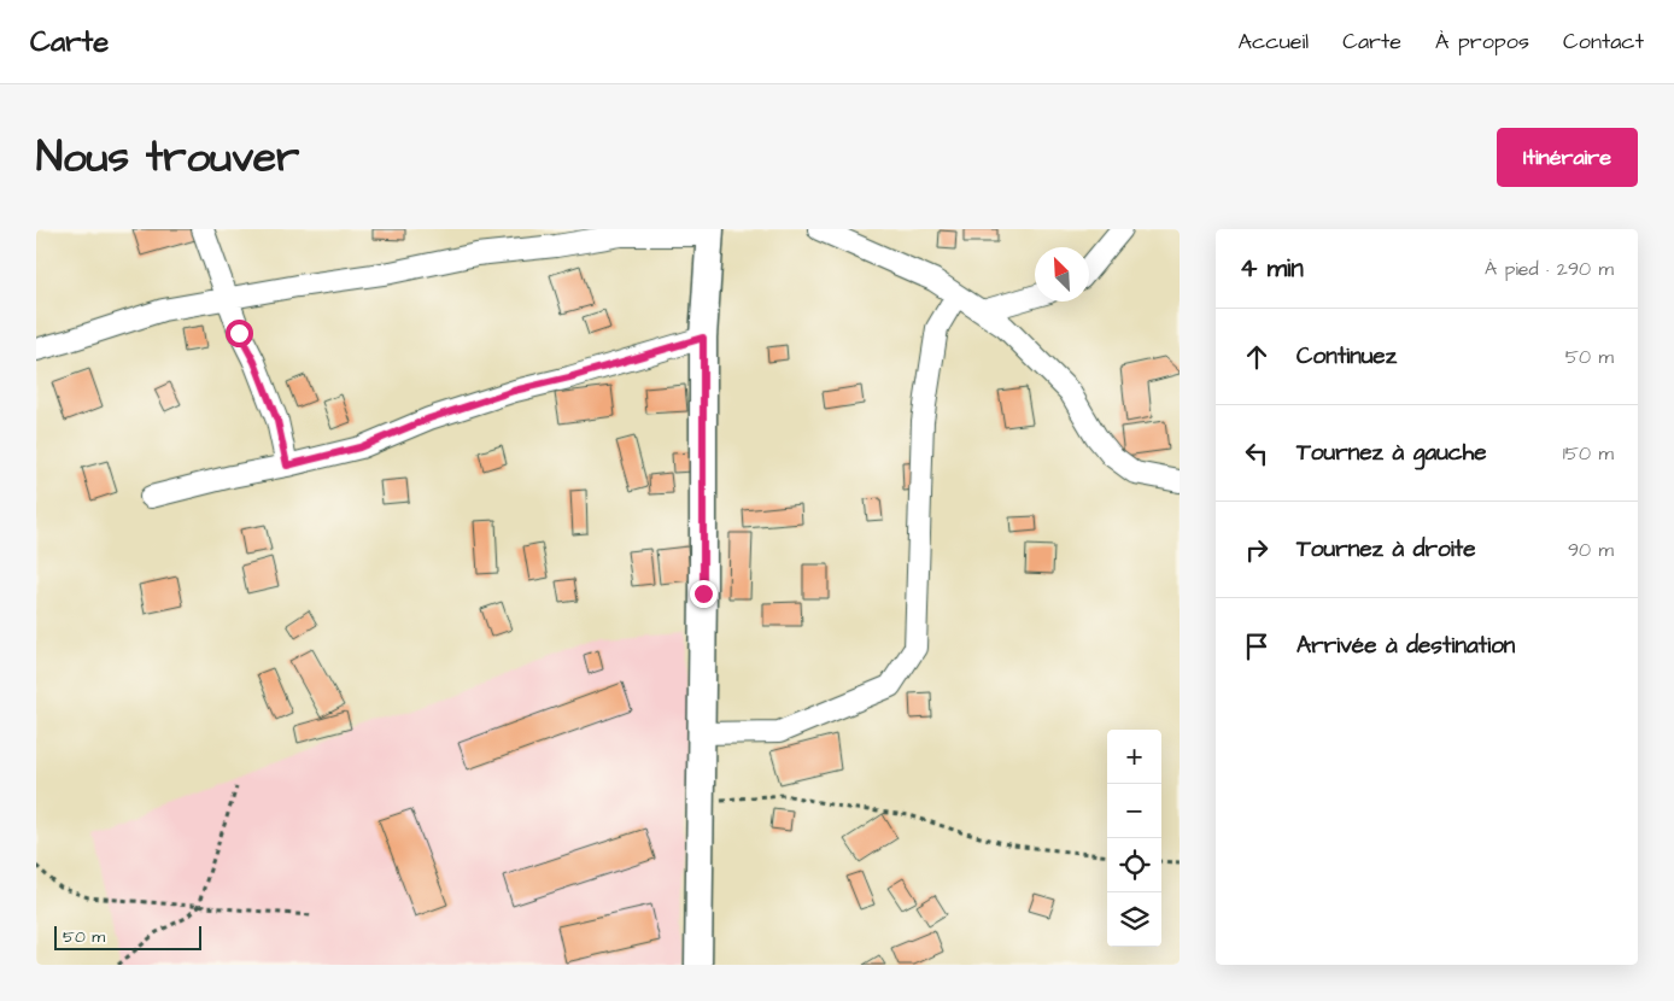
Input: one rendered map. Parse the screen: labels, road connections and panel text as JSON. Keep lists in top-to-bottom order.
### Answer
{
  "scale_bar": "50 m",
  "north": "top left",
  "page": {
    "header": "Carte",
    "nav": [
      "Accueil",
      "Carte",
      "À propos",
      "Contact"
    ],
    "title": "Nous trouver",
    "buttons": "Itinéraire",
    "heading": ["4 min", "À pied · 290 m"],
    "list": [
      ["Continuez", "50 m"],
      ["Tournez à gauche", "150 m"],
      ["Tournez à droite", "90 m"],
      "Arrivée à destination"
    ],
    "map_buttons": ["+", "−"],
    "scale": "50 m"
  }
}
